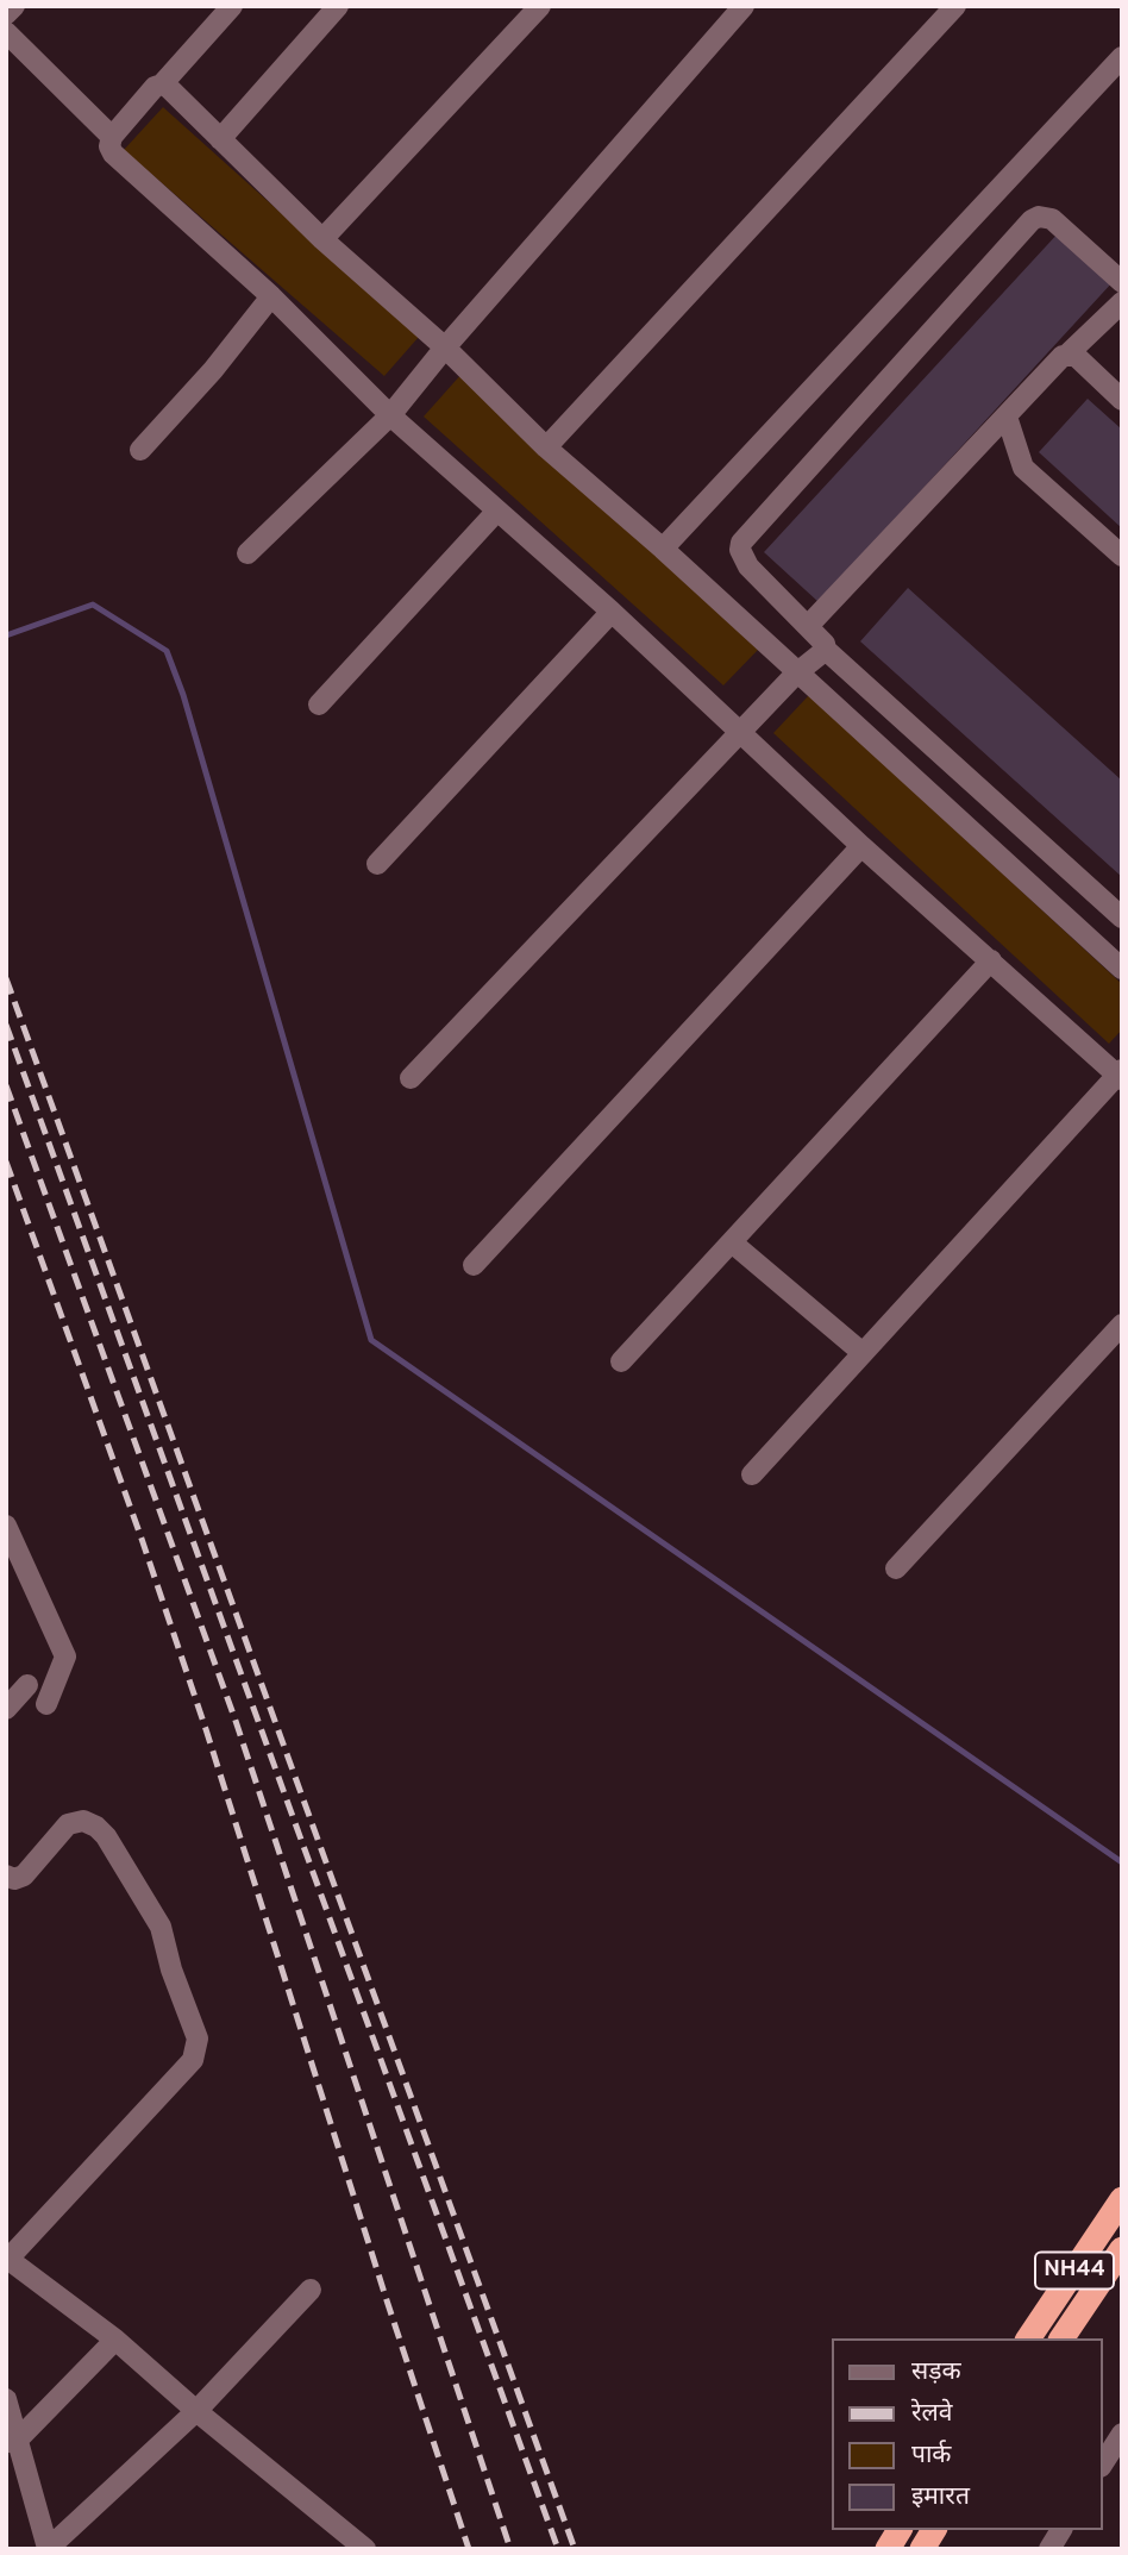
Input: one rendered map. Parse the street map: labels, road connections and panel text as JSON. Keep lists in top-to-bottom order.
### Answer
{
  "streets": {
    "highway": ["NH44"]
  },
  "legend": [
    "सड़क",
    "रेलवे",
    "पार्क",
    "इमारत"
  ]
}
